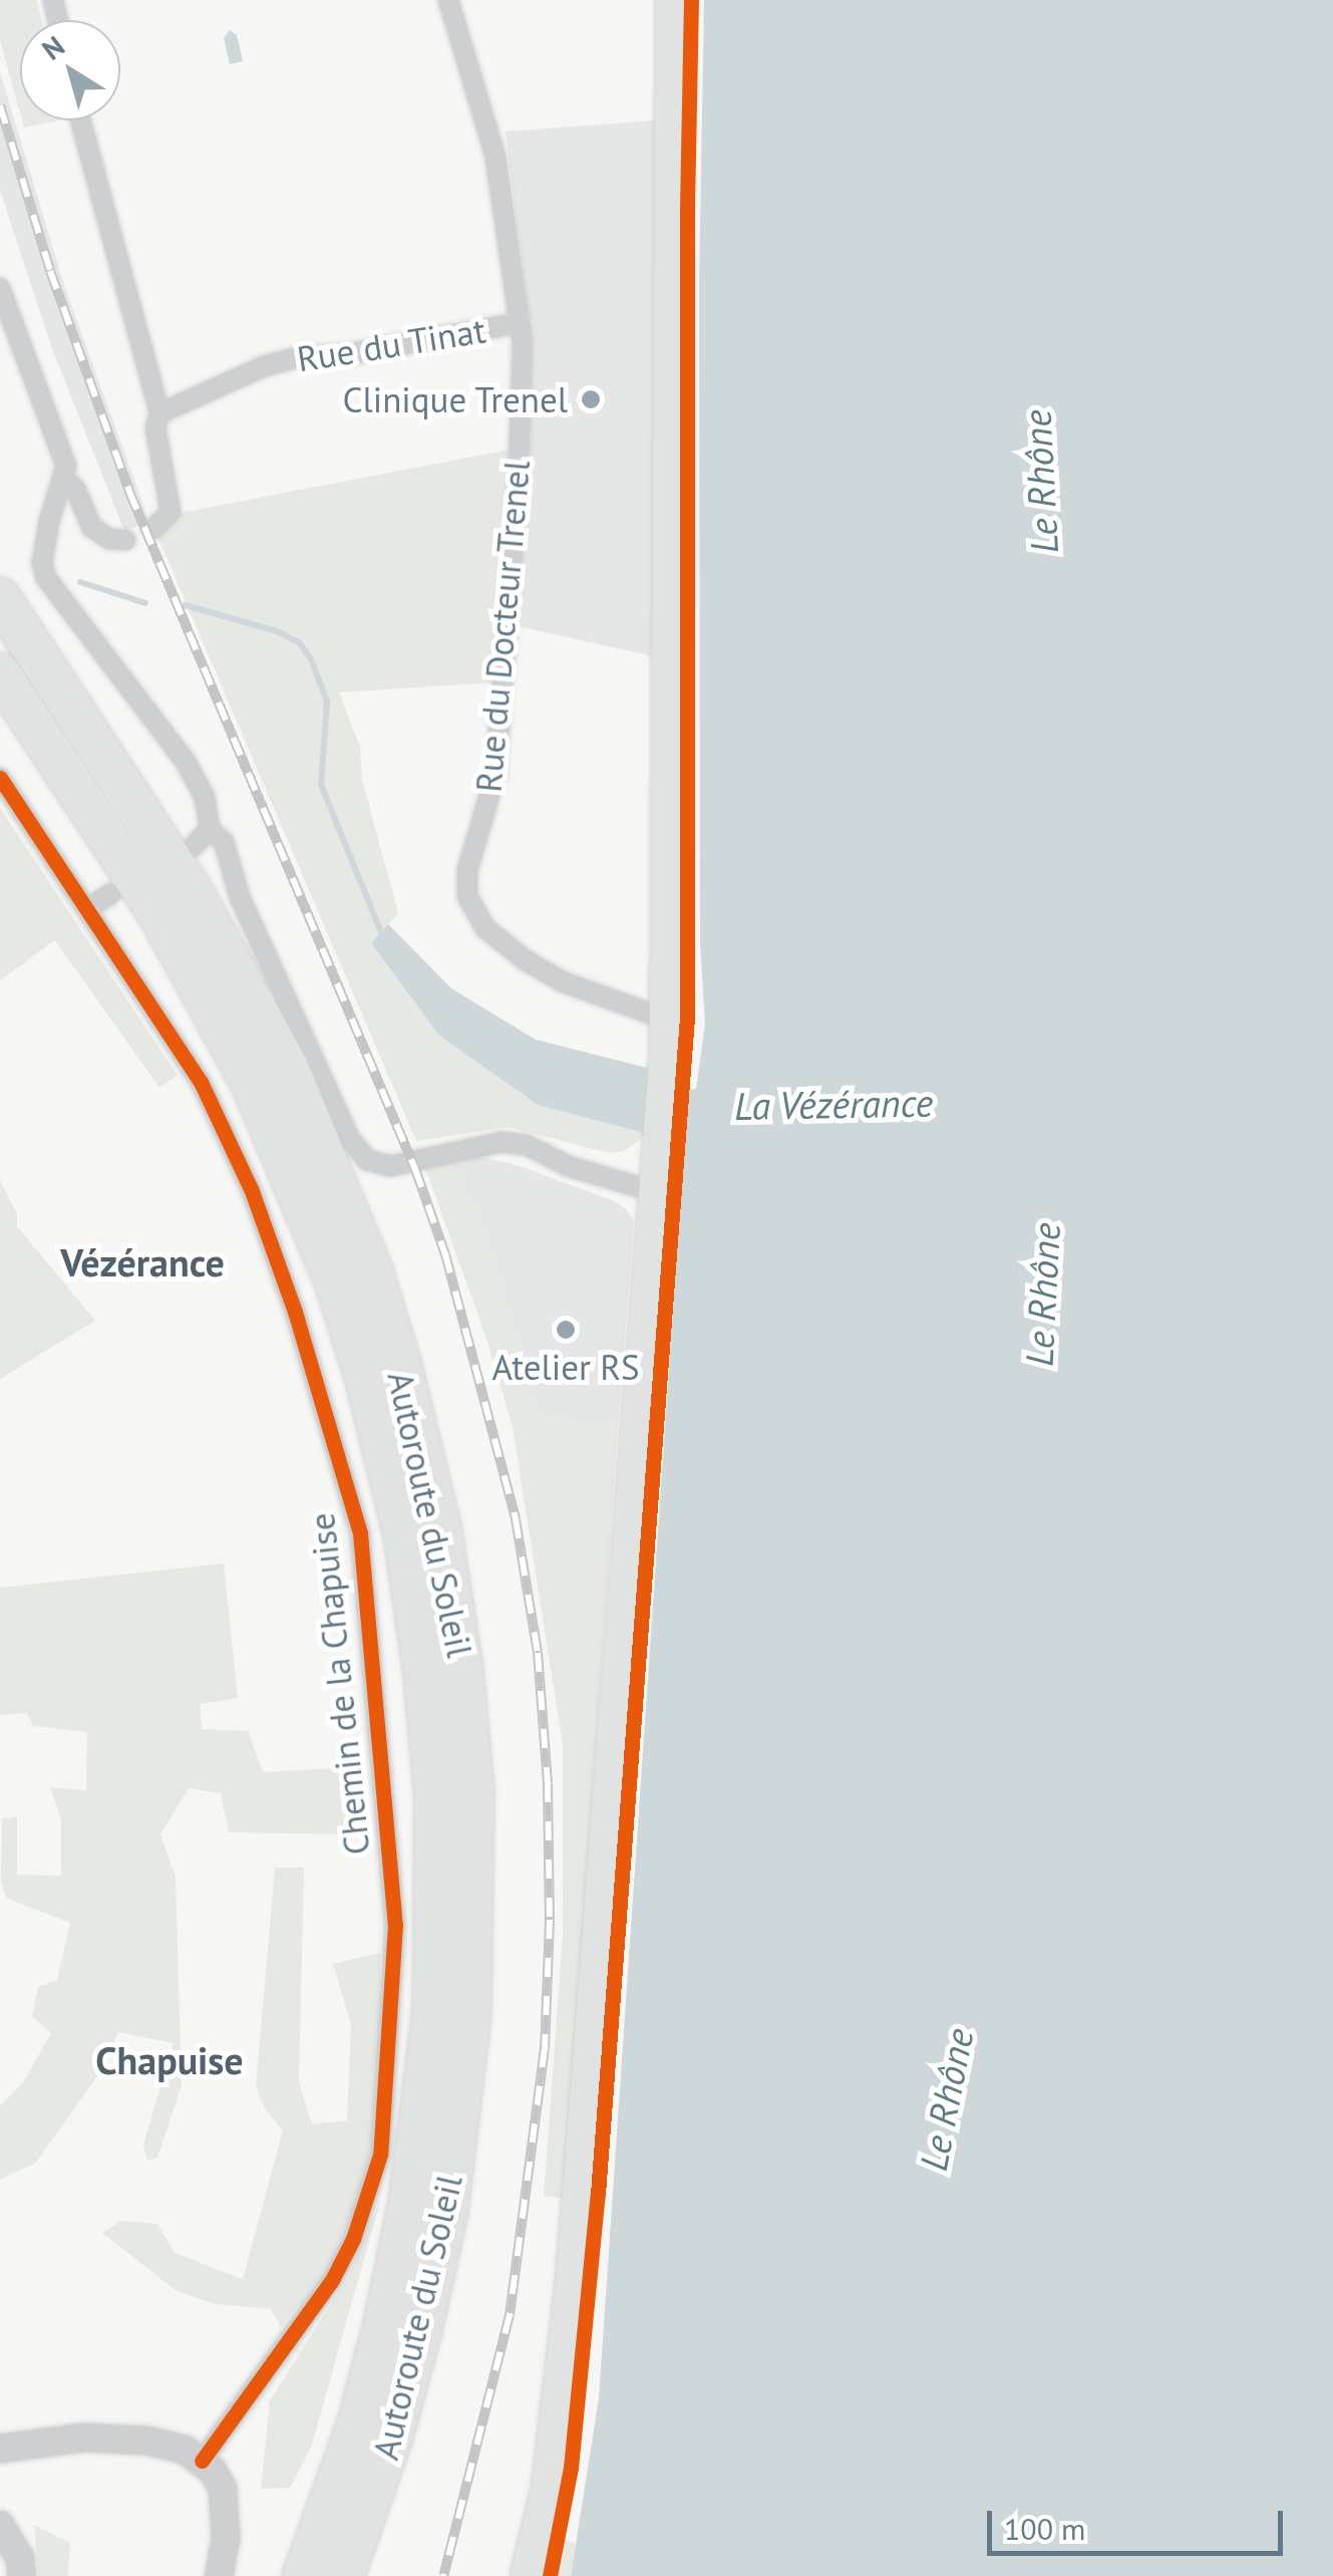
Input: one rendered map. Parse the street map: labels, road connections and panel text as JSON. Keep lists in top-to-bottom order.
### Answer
{
  "streets": {
    "highway": ["Autoroute du Soleil"],
    "street": ["Rue du Tinat", "Rue du Docteur Trenel", "Chemin de la Chapuise"]
  },
  "crossings": [
    ["Rue du Tinat", "Rue du Docteur Trenel"]
  ],
  "districts": ["Vézérance", "Chapuise"],
  "water": ["Le Rhône", "La Vézérance"],
  "places": ["Clinique Trenel", "Atelier RS"],
  "scale_bar": "100 m",
  "north": "top left"
}
